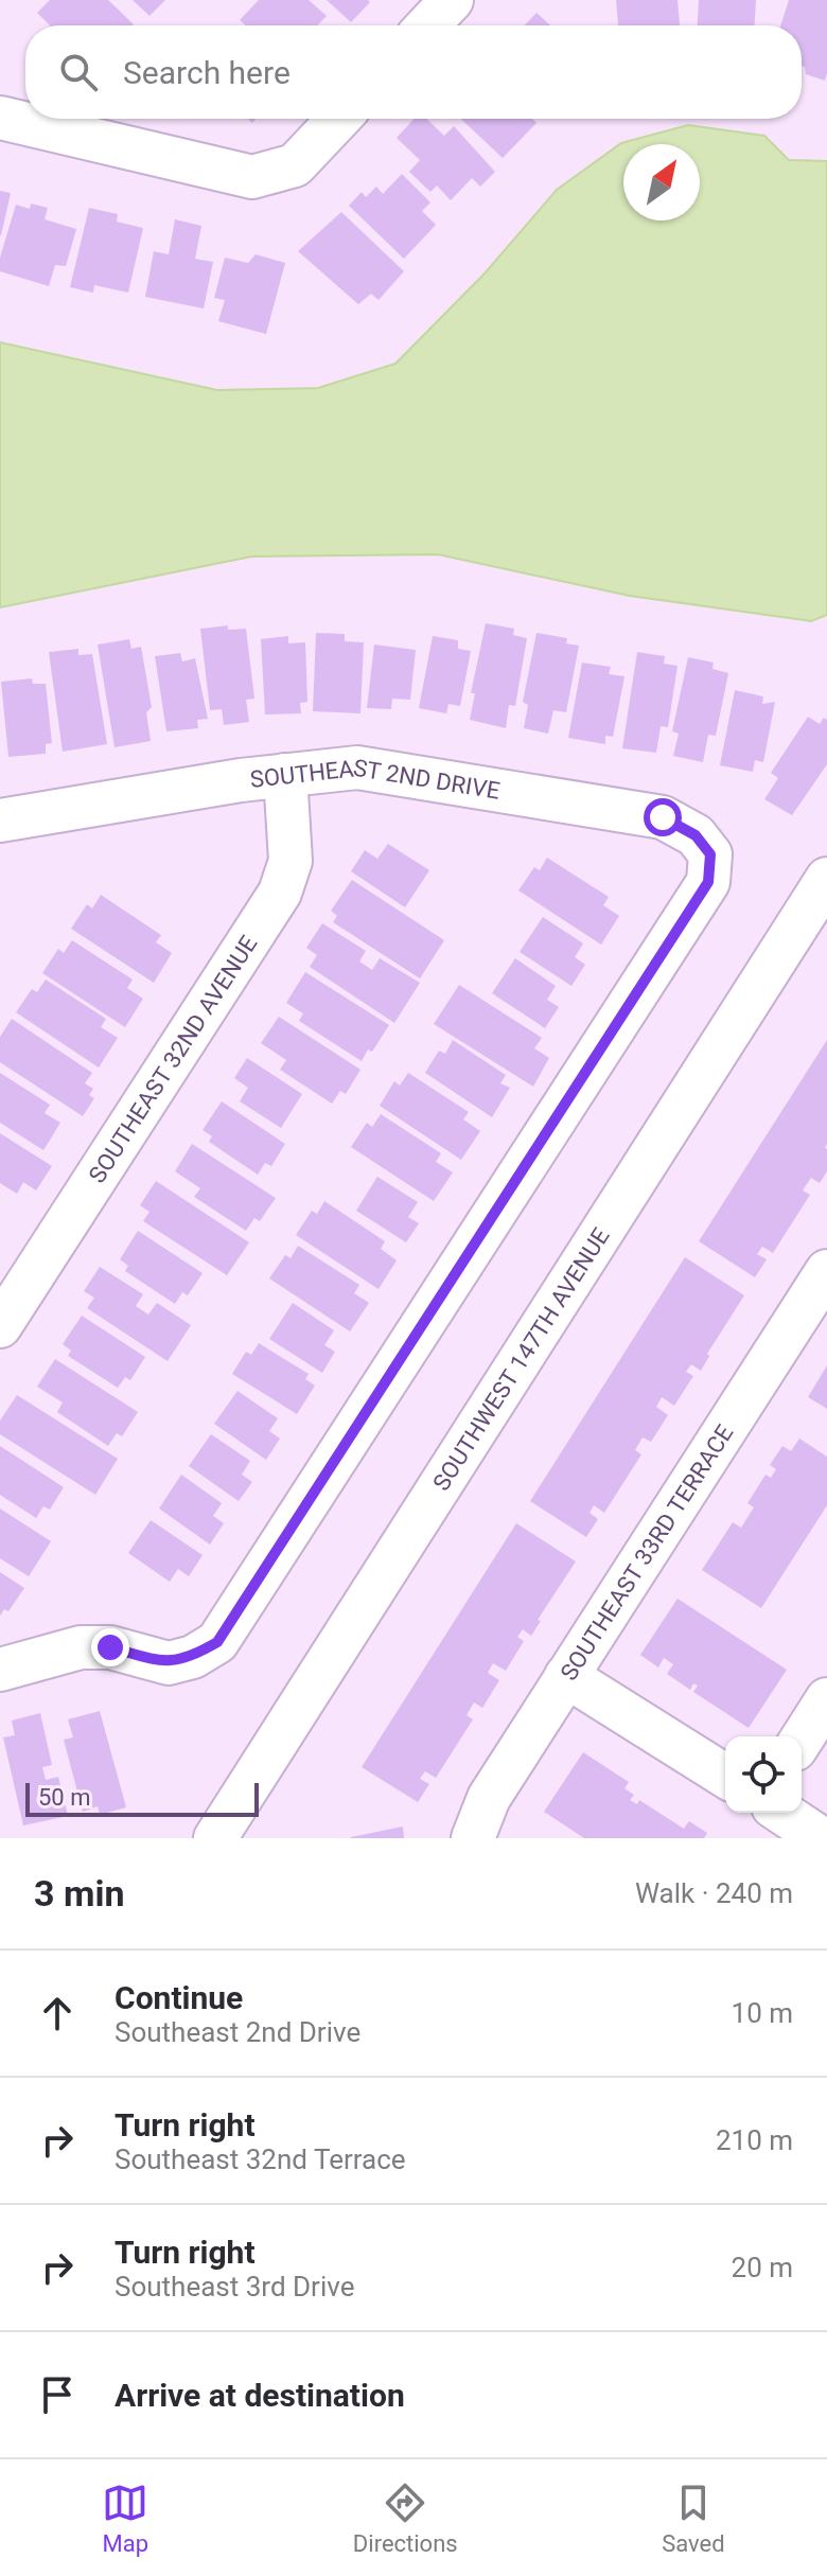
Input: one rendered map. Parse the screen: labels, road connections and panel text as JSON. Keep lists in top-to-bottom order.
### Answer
{
  "streets": {
    "street": [
      "SOUTHEAST 2ND DRIVE",
      "SOUTHEAST 32ND AVENUE",
      "SOUTHWEST 147TH AVENUE",
      "SOUTHEAST 33RD TERRACE"
    ]
  },
  "crossings": [
    ["SOUTHEAST 2ND DRIVE", "SOUTHEAST 32ND AVENUE"]
  ],
  "scale_bar": "50 m",
  "north": "top right",
  "page": {
    "search": "Search here",
    "scale": "50 m",
    "heading": ["3 min", "Walk · 240 m"],
    "list": [
      ["Continue", "Southeast 2nd Drive", "10 m"],
      ["Turn right", "Southeast 32nd Terrace", "210 m"],
      ["Turn right", "Southeast 3rd Drive", "20 m"],
      "Arrive at destination"
    ],
    "nav": ["Map", "Directions", "Saved"]
  }
}
